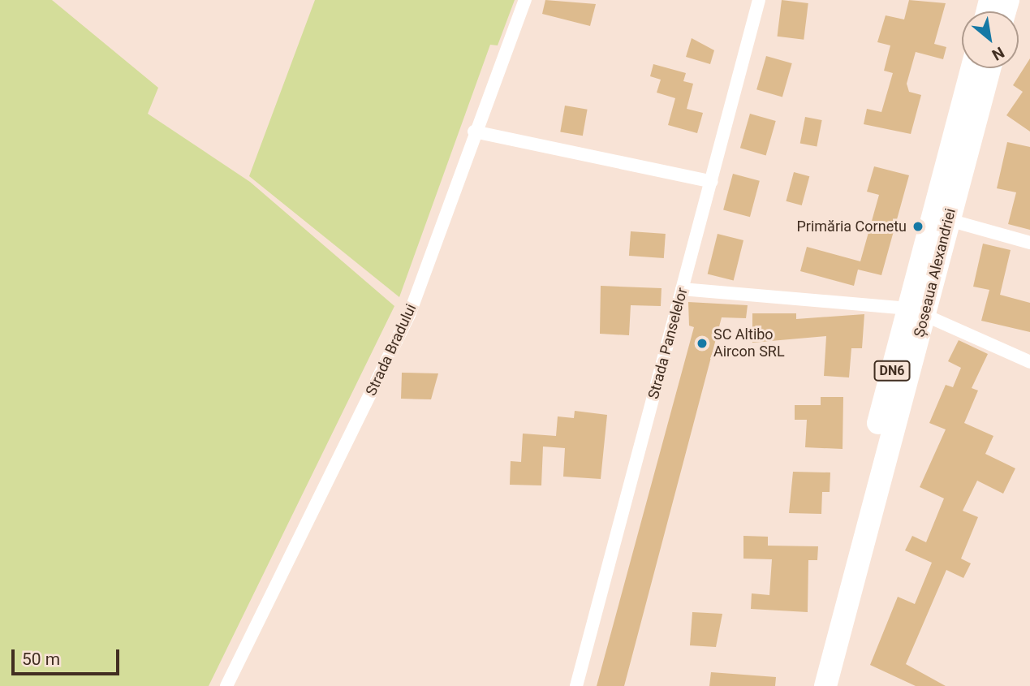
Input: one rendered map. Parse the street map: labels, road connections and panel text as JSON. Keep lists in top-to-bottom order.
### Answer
{
  "streets": {
    "highway": ["Șoseaua Alexandriei", "DN6"],
    "street": ["Strada Panselelor", "Strada Bradului"]
  },
  "places": ["Primăria Cornetu", "SC Altibo Aircon SRL"],
  "scale_bar": "50 m",
  "north": "bottom right"
}
